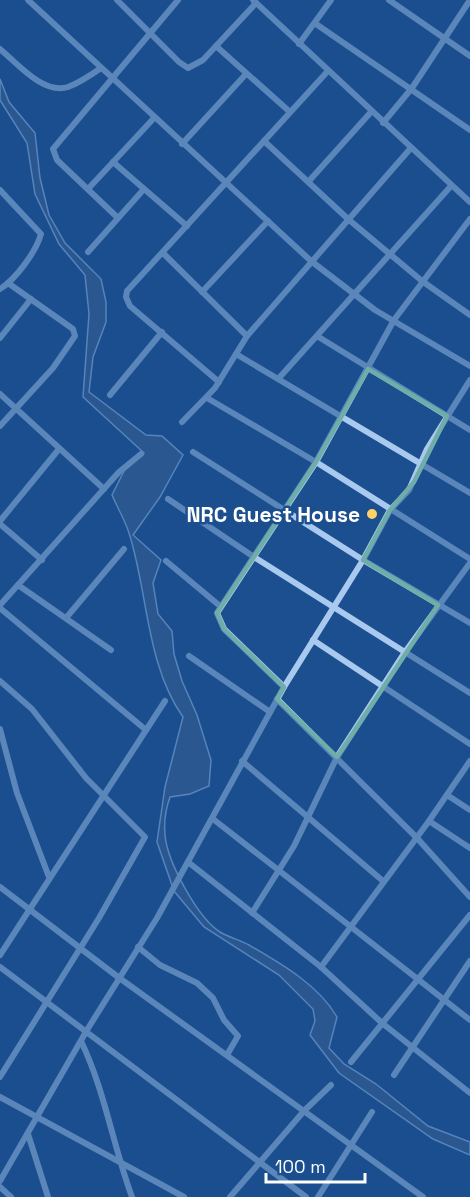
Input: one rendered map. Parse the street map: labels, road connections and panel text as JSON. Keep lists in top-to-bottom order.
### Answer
{
  "places": ["NRC Guest House"],
  "scale_bar": "100 m"
}
